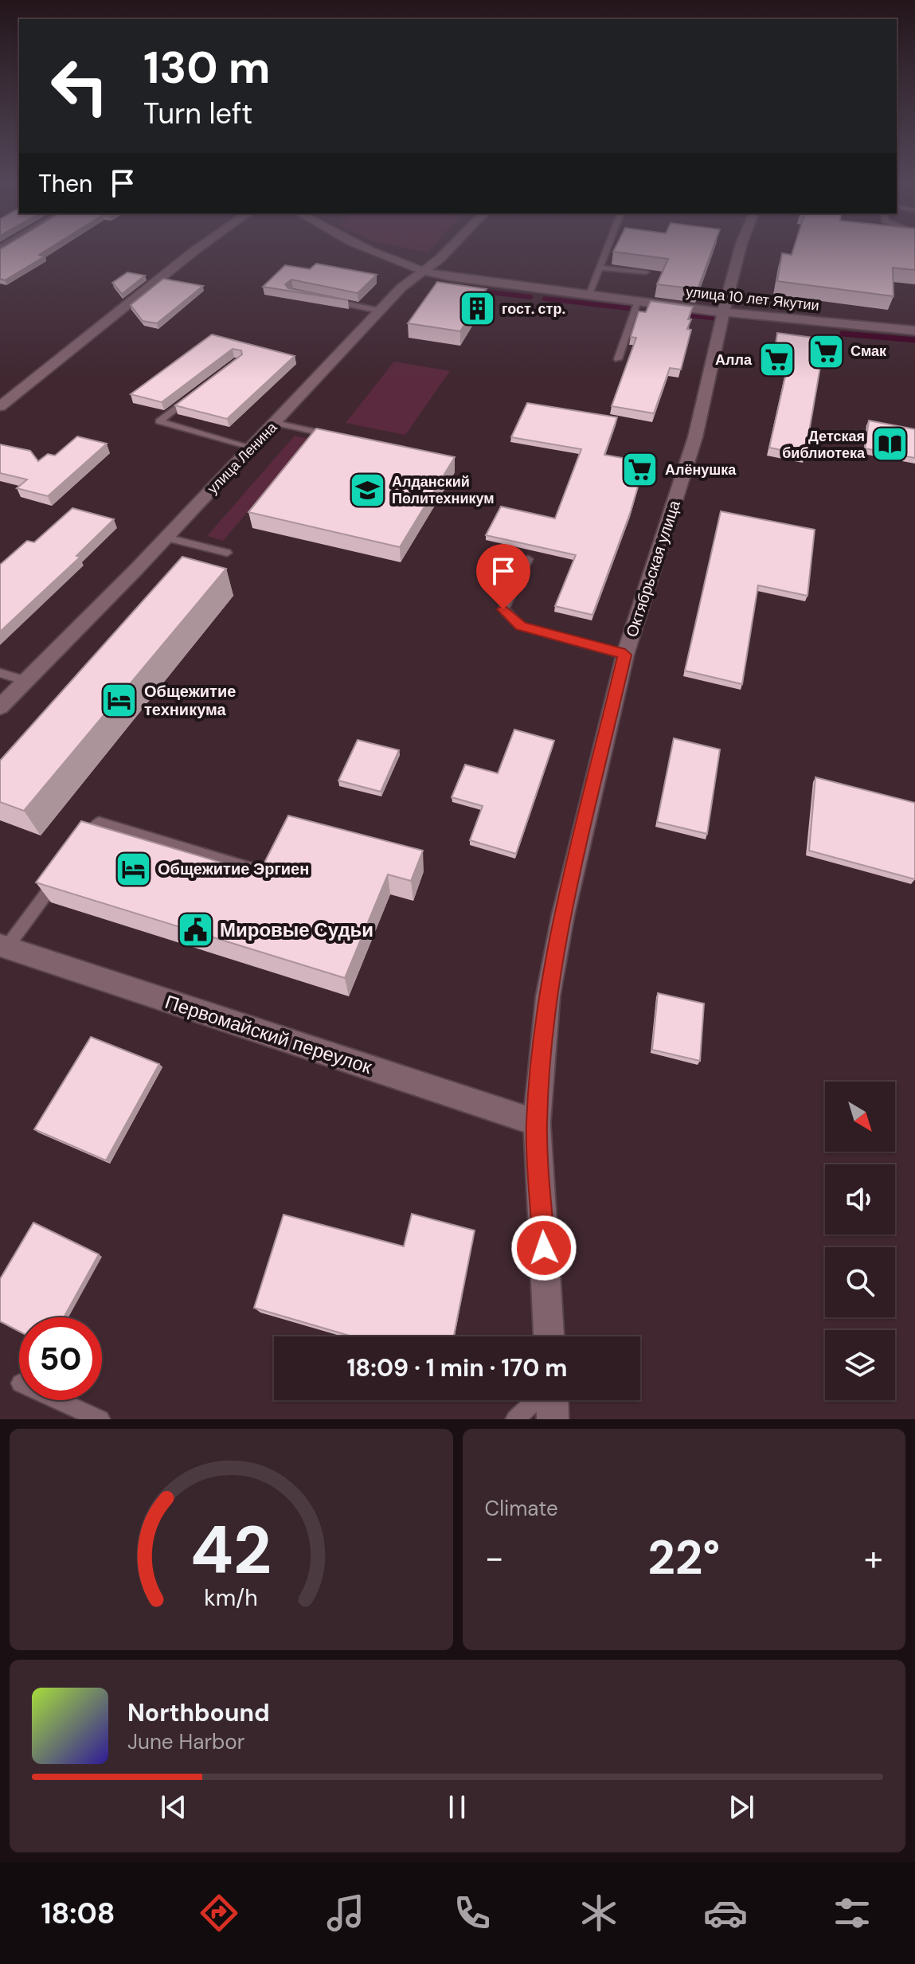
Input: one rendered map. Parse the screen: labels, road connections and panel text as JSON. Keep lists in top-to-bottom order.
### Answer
{
  "streets": {
    "main road": [
      "улица 10 лет Якутии",
      "улица Ленина",
      "Октябрьская улица",
      "Первомайский переулок"
    ]
  },
  "crossings": [
    ["улица 10 лет Якутии", "улица Ленина"],
    ["улица 10 лет Якутии", "Октябрьская улица"],
    ["Октябрьская улица", "Первомайский переулок"]
  ],
  "places": {
    "building": ["гост. стр."],
    "supermarket": ["Смак", "Алла", "Алёнушка"],
    "library": ["Детская библиотека"],
    "school or university": ["Алданский Политехникум"],
    "hotel": ["Общежитие техникума", "Общежитие Эргиен"],
    "public building": ["Мировые Судьи"]
  },
  "north": "bottom right",
  "page": {
    "turn": ["130 m", "Turn left"],
    "then": "Then",
    "limit": "50",
    "trip": "18:09 · 1 min · 170 m",
    "tile": "Climate",
    "heat": ["−", "22°", "+"],
    "song": ["Northbound", "June Harbor"],
    "tabs": "18:08",
    "gauge": ["42", "km/h"]
  }
}
